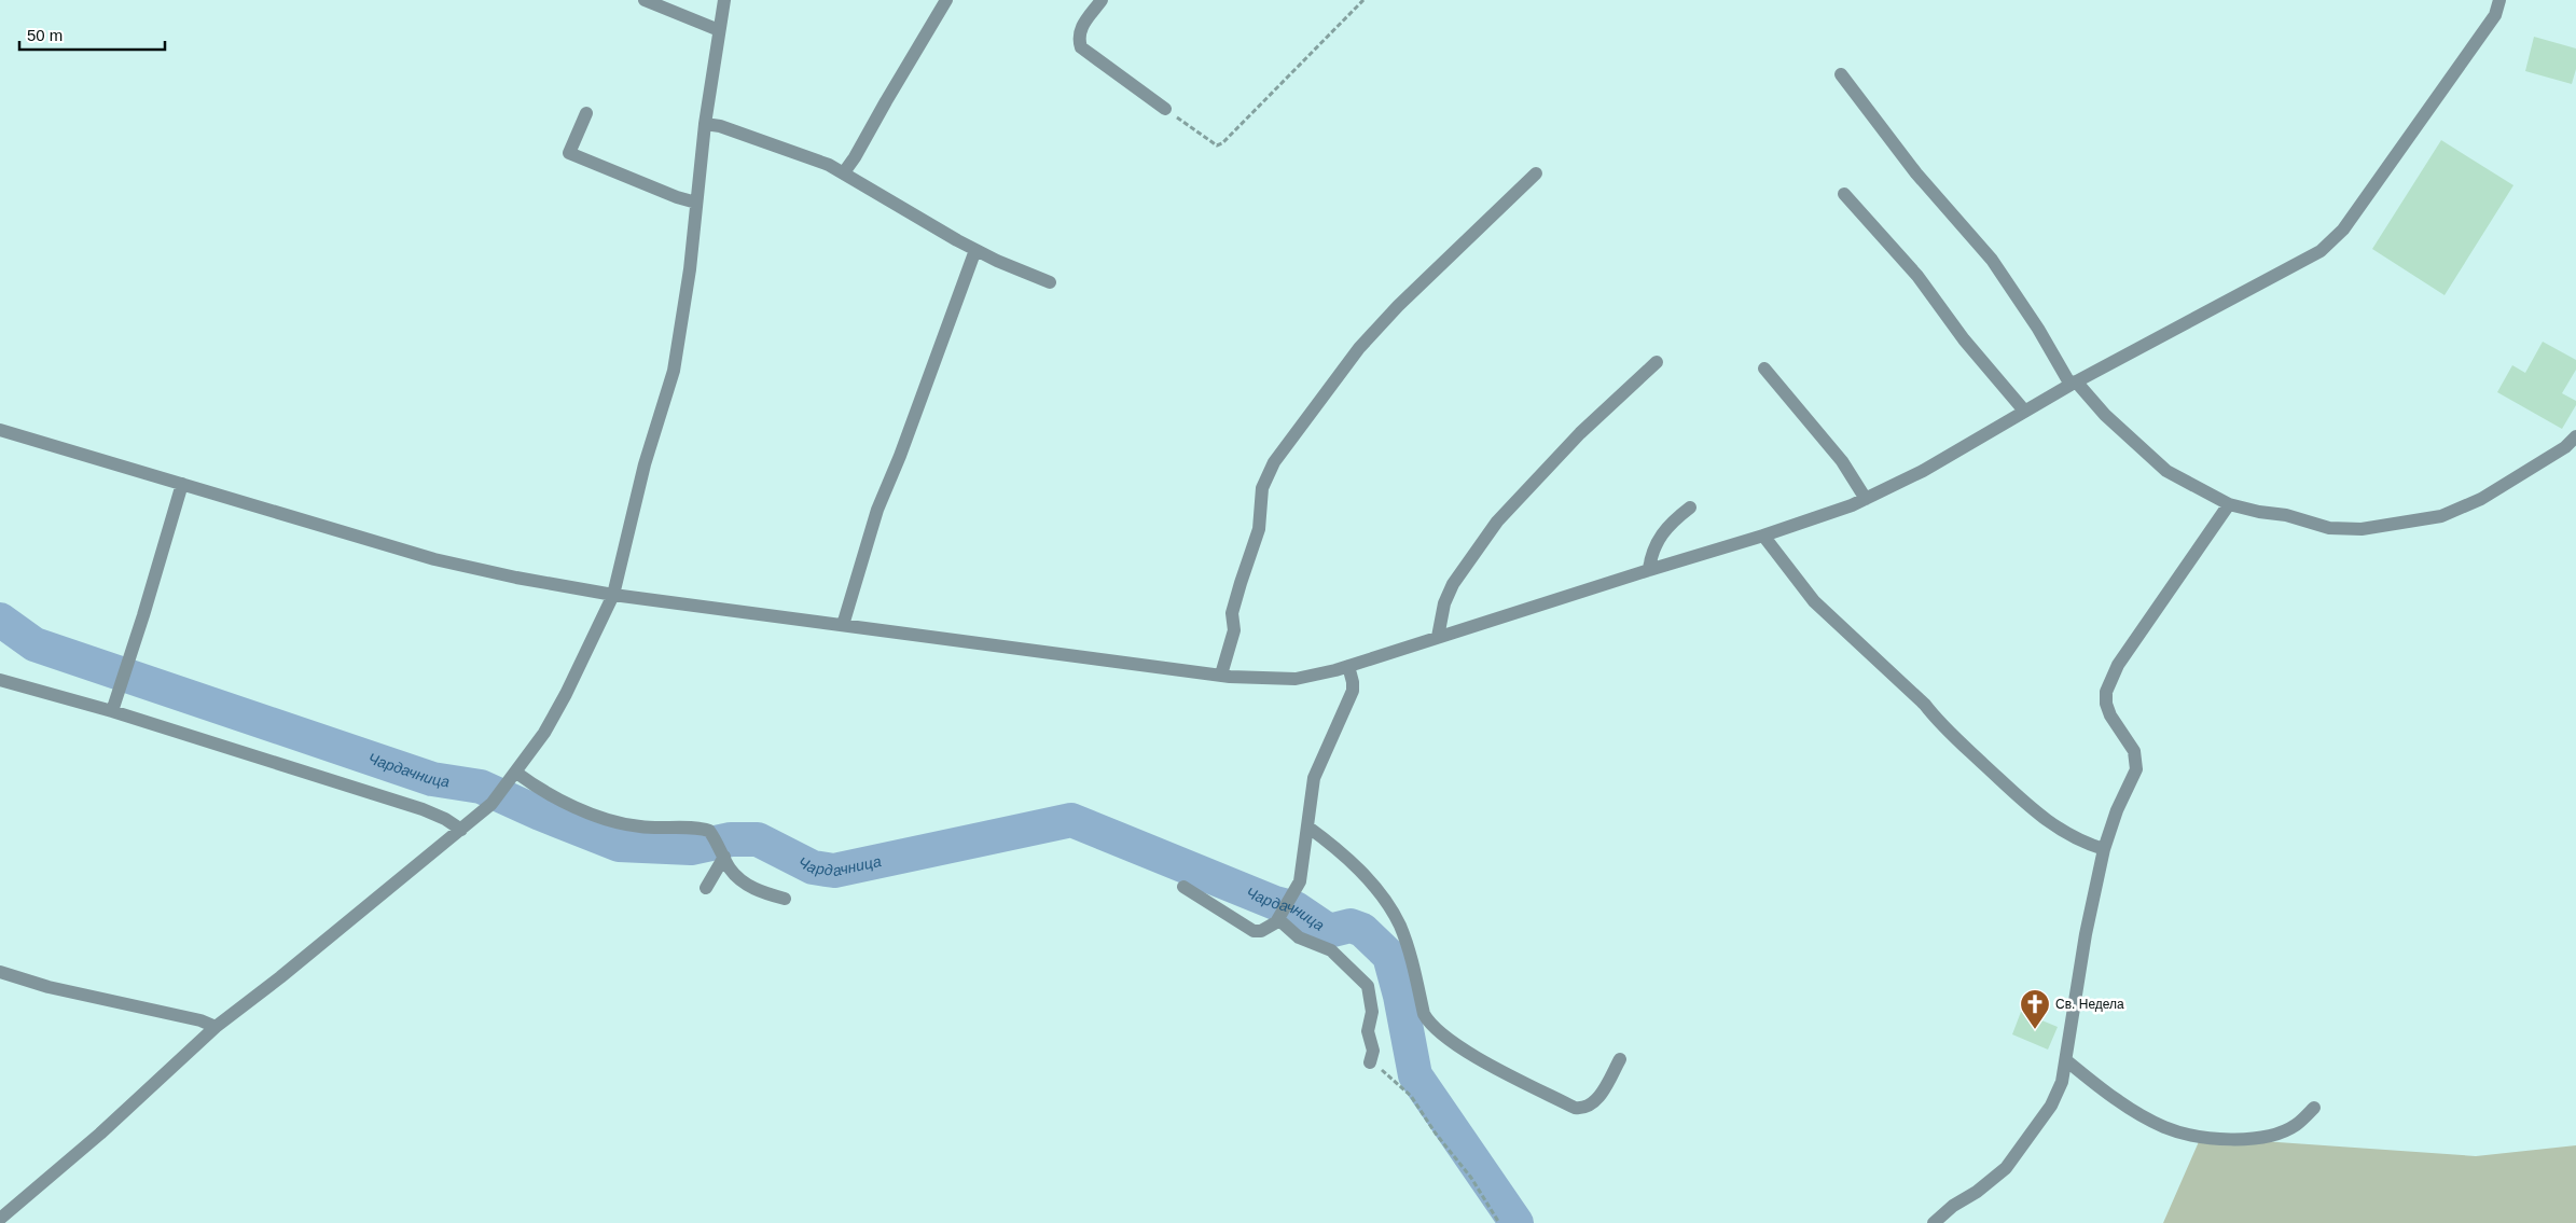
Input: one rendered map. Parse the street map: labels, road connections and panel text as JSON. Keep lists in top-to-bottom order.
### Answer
{
  "water": ["Чардачница"],
  "places": {
    "church": ["Св. Недела"]
  },
  "scale_bar": "50 m"
}
